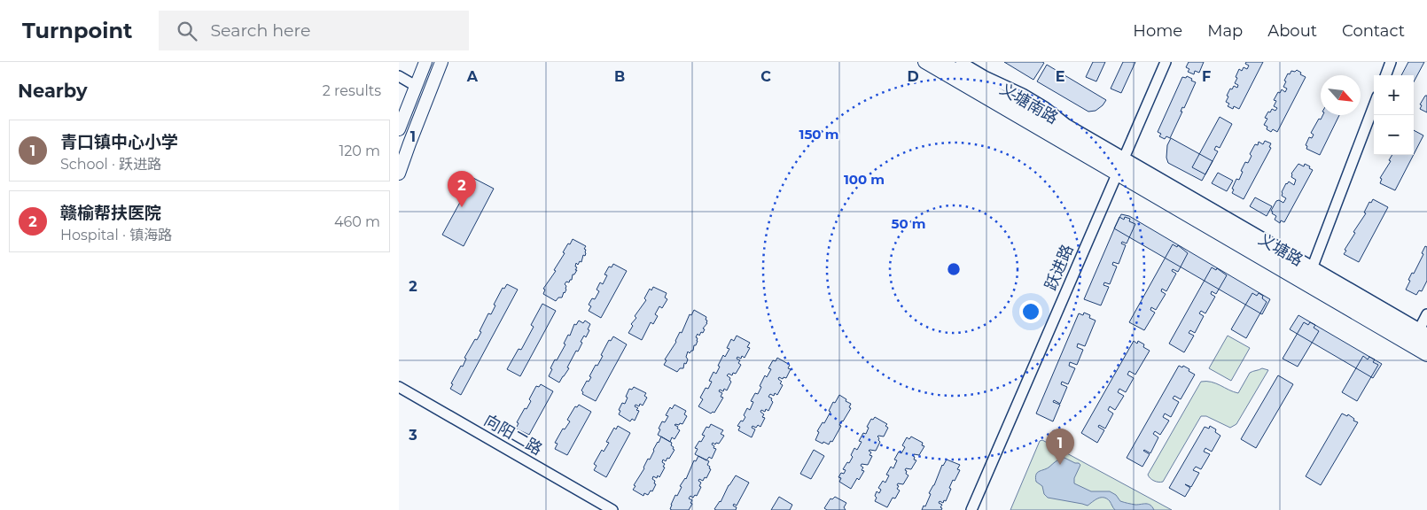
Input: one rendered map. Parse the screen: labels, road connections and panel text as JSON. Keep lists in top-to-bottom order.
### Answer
{
  "streets": {
    "main road": ["义塘南路", "义塘路"],
    "street": ["跃进路", "向阳二路"]
  },
  "crossings": [
    ["义塘南路", "义塘路"],
    ["义塘南路", "跃进路"],
    ["义塘路", "跃进路"]
  ],
  "north": "bottom right",
  "page": {
    "header": "Turnpoint",
    "search": "Search here",
    "nav": [
      "Home",
      "Map",
      "About",
      "Contact"
    ],
    "heading": ["Nearby", "2 results"],
    "map_buttons": ["+", "−"],
    "list": [
      {
        "mark": "1",
        "name": "青口镇中心小学",
        "note": "School · 跃进路",
        "value": "120 m"
      },
      {
        "mark": "2",
        "name": "赣榆帮扶医院",
        "note": "Hospital · 镇海路",
        "value": "460 m"
      }
    ],
    "pins": ["2", "1"]
  },
  "grid": {
    "columns": [
      "A",
      "B",
      "C",
      "D",
      "E",
      "F"
    ],
    "rows": ["1", "2", "3"]
  },
  "rings": ["150 m", "100 m", "50 m"]
}
